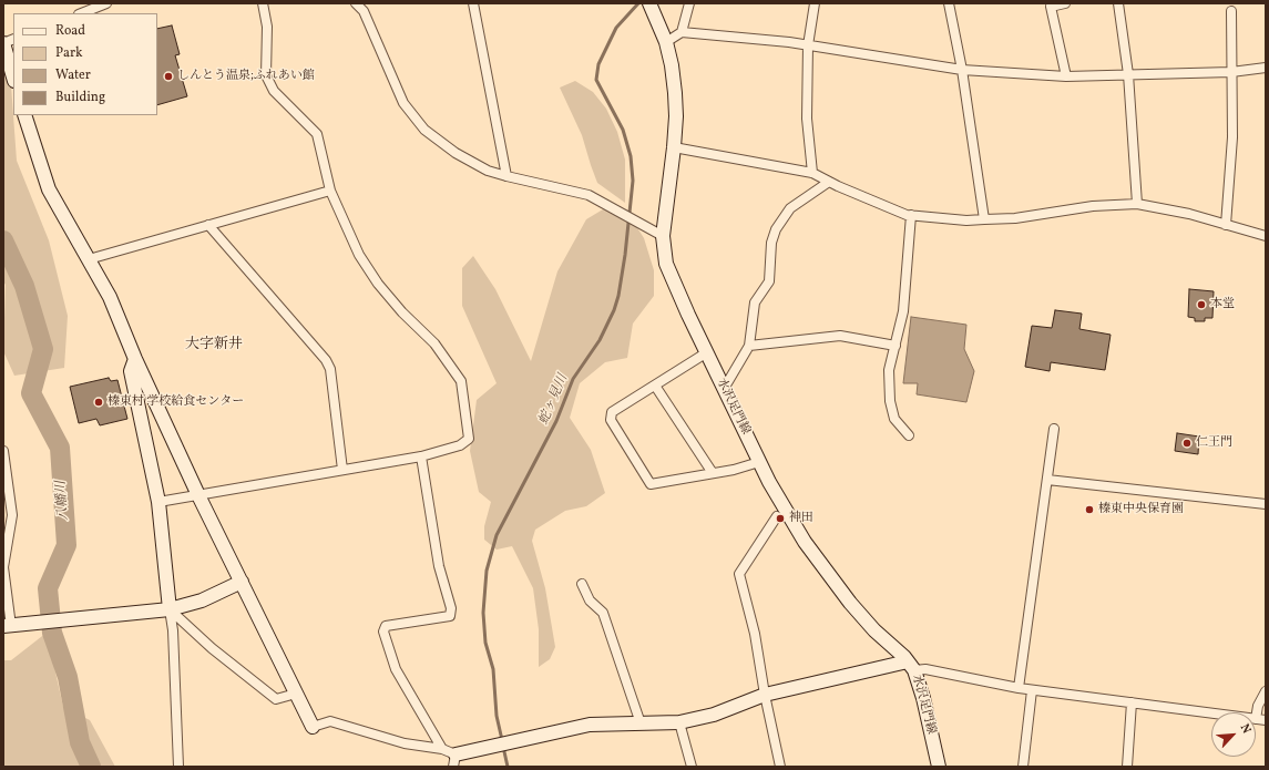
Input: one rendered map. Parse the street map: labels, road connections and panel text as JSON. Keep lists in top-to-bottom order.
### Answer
{
  "streets": {
    "street": ["水沢足門線"]
  },
  "districts": ["大字新井"],
  "water": ["蛇ヶ見川", "八幡川"],
  "places": [
    "しんとう温泉;ふれあい館",
    "本堂",
    "榛東村 学校給食センター",
    "仁王門",
    "榛東中央保育園",
    "神田"
  ],
  "legend": [
    "Road",
    "Park",
    "Water",
    "Building"
  ],
  "north": "top right"
}
